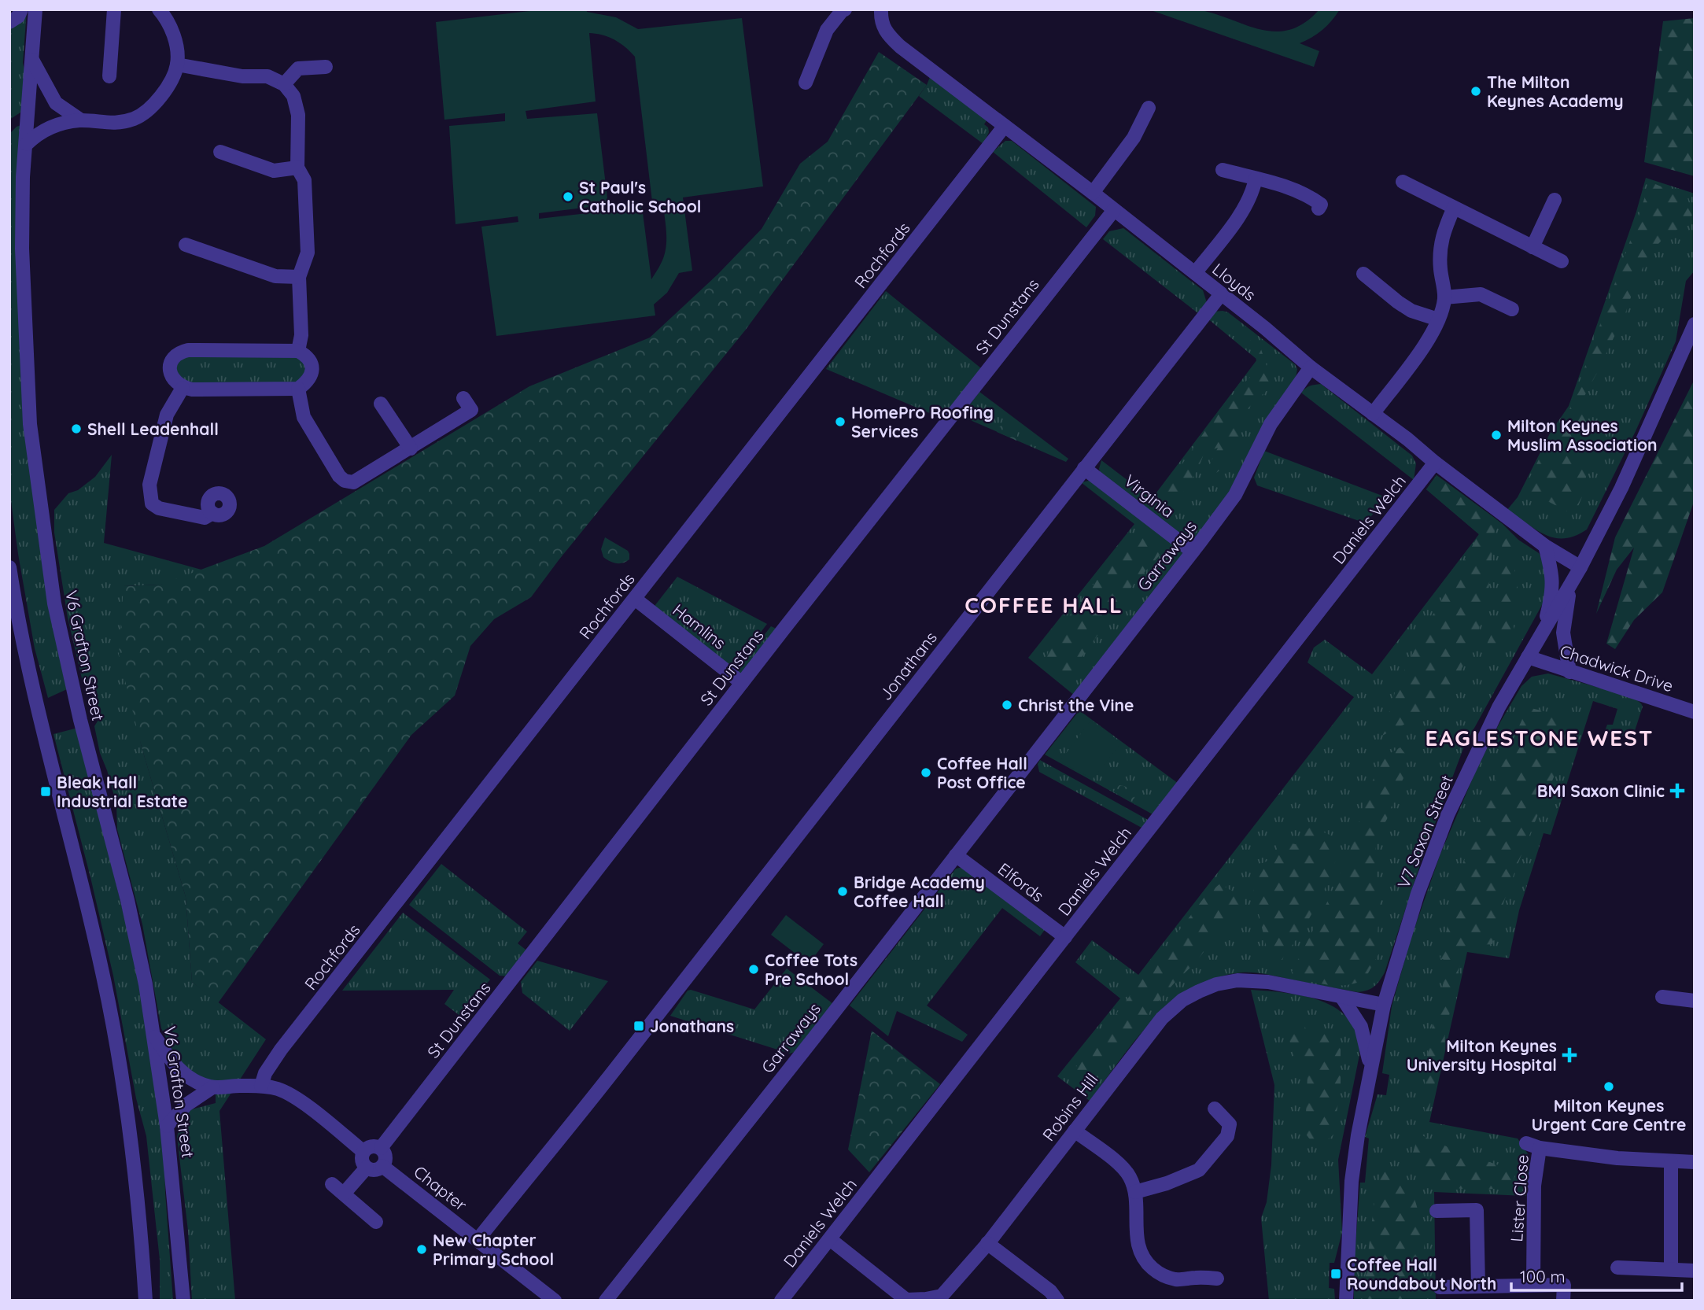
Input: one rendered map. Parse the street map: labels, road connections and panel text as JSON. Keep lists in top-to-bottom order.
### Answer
{
  "streets": {
    "street": [
      "Rochfords",
      "Lloyds",
      "St Dunstans",
      "Virginia",
      "Daniels Welch",
      "Garraways",
      "Hamlins",
      "V6 Grafton Street",
      "Jonathans",
      "Chadwick Drive",
      "V7 Saxon Street",
      "Elfords",
      "Robins Hill",
      "Chapter",
      "Lister Close"
    ]
  },
  "crossings": [
    ["Rochfords", "Lloyds"],
    ["Rochfords", "Hamlins"],
    ["Lloyds", "St Dunstans"],
    ["Lloyds", "Daniels Welch"],
    ["Lloyds", "Garraways"],
    ["Lloyds", "Jonathans"],
    ["Lloyds", "V7 Saxon Street"],
    ["St Dunstans", "Hamlins"],
    ["St Dunstans", "Chapter"],
    ["Virginia", "Garraways"],
    ["Virginia", "Jonathans"],
    ["Daniels Welch", "Elfords"],
    ["Daniels Welch", "Robins Hill"],
    ["Garraways", "Elfords"],
    ["Jonathans", "Chapter"],
    ["Chadwick Drive", "V7 Saxon Street"],
    ["V7 Saxon Street", "Robins Hill"]
  ],
  "districts": ["COFFEE HALL", "EAGLESTONE WEST"],
  "places": {
    "other": [
      "The Milton Keynes Academy",
      "St Paul's Catholic School",
      "HomePro Roofing Services",
      "Shell Leadenhall",
      "Milton Keynes Muslim Association",
      "Christ the Vine",
      "Coffee Hall Post Office",
      "Bridge Academy Coffee Hall",
      "Coffee Tots Pre School",
      "Milton Keynes Urgent Care Centre",
      "New Chapter Primary School"
    ],
    "health": ["BMI Saxon Clinic", "Milton Keynes University Hospital"],
    "transit": ["Bleak Hall Industrial Estate", "Jonathans", "Coffee Hall Roundabout North"]
  },
  "scale_bar": "100 m"
}
